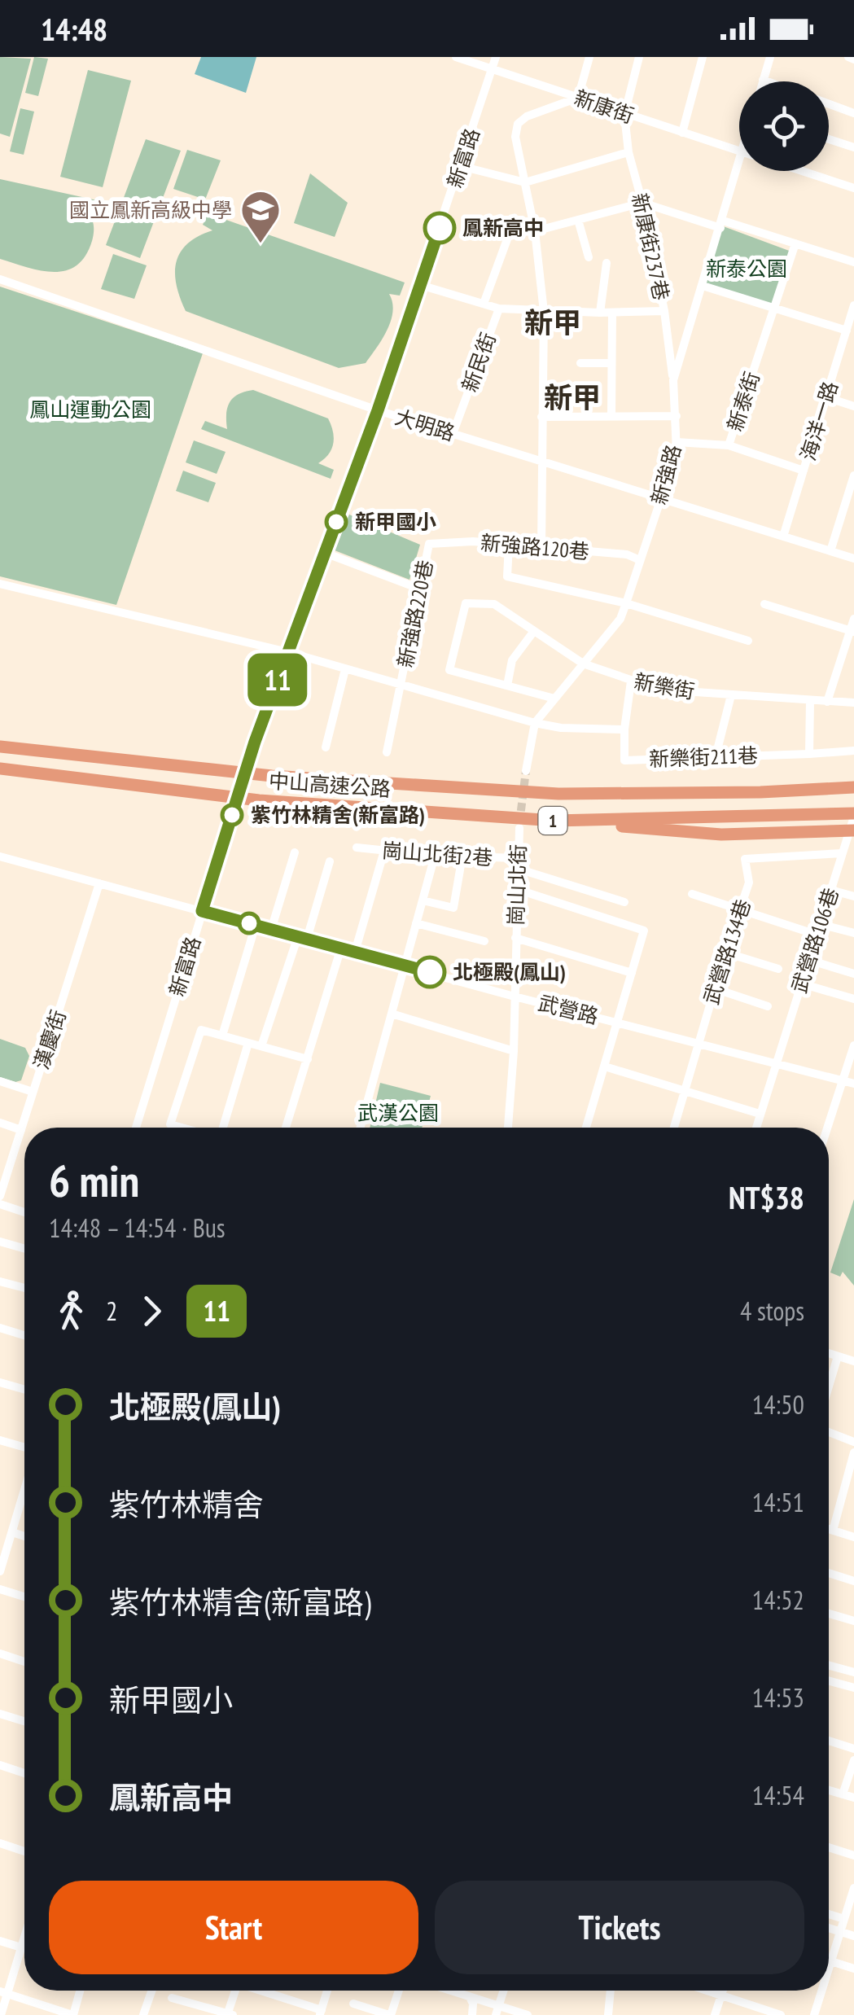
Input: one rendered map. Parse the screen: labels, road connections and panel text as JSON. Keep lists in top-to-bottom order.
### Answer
{
  "streets": {
    "highway": ["中山高速公路", "1"],
    "street": [
      "新康街",
      "新富路",
      "新康街237巷",
      "新民街",
      "新泰街",
      "海洋一路",
      "大明路",
      "新強路",
      "新強路120巷",
      "新強路220巷",
      "新樂街",
      "新樂街211巷",
      "崗山北街2巷",
      "崗山北街",
      "武營路106巷",
      "武營路134巷",
      "武營路",
      "漢慶街"
    ]
  },
  "crossings": [
    ["新康街", "新富路"],
    ["新康街", "新康街237巷"],
    ["新富路", "大明路"],
    ["新富路", "武營路"],
    ["新康街237巷", "新民街"],
    ["新康街237巷", "新強路"],
    ["新民街", "大明路"],
    ["新泰街", "新強路"],
    ["海洋一路", "大明路"],
    ["大明路", "新強路"],
    ["新強路", "新強路120巷"],
    ["新強路", "新樂街"],
    ["新強路120巷", "新強路220巷"],
    ["新樂街", "新樂街211巷"],
    ["中山高速公路", "武營路106巷"],
    ["崗山北街2巷", "崗山北街"],
    ["崗山北街", "武營路"],
    ["武營路106巷", "武營路134巷"],
    ["武營路106巷", "武營路"],
    ["武營路134巷", "武營路"],
    ["武營路", "漢慶街"]
  ],
  "districts": ["新甲", "新甲"],
  "parks": ["新泰公園", "鳳山運動公園", "武漢公園"],
  "places": {
    "other": [
      "鳳新高中",
      "新甲國小",
      "紫竹林精舍(新富路)",
      "北極殿(鳳山)"
    ],
    "school or university": ["國立鳳新高級中學"]
  },
  "lines": ["bus line 11"],
  "page": {
    "status": "14:48",
    "on_map": "11",
    "heading": ["6 min", "14:48 – 14:54 · Bus", "NT$38"],
    "legs": ["2", "11", "4 stops"],
    "list": [
      {
        "name": "北極殿(鳳山)",
        "value": "14:50"
      },
      {
        "name": "紫竹林精舍",
        "value": "14:51"
      },
      {
        "name": "紫竹林精舍(新富路)",
        "value": "14:52"
      },
      {
        "name": "新甲國小",
        "value": "14:53"
      },
      {
        "name": "鳳新高中",
        "value": "14:54"
      }
    ],
    "buttons": ["Start", "Tickets"]
  }
}
